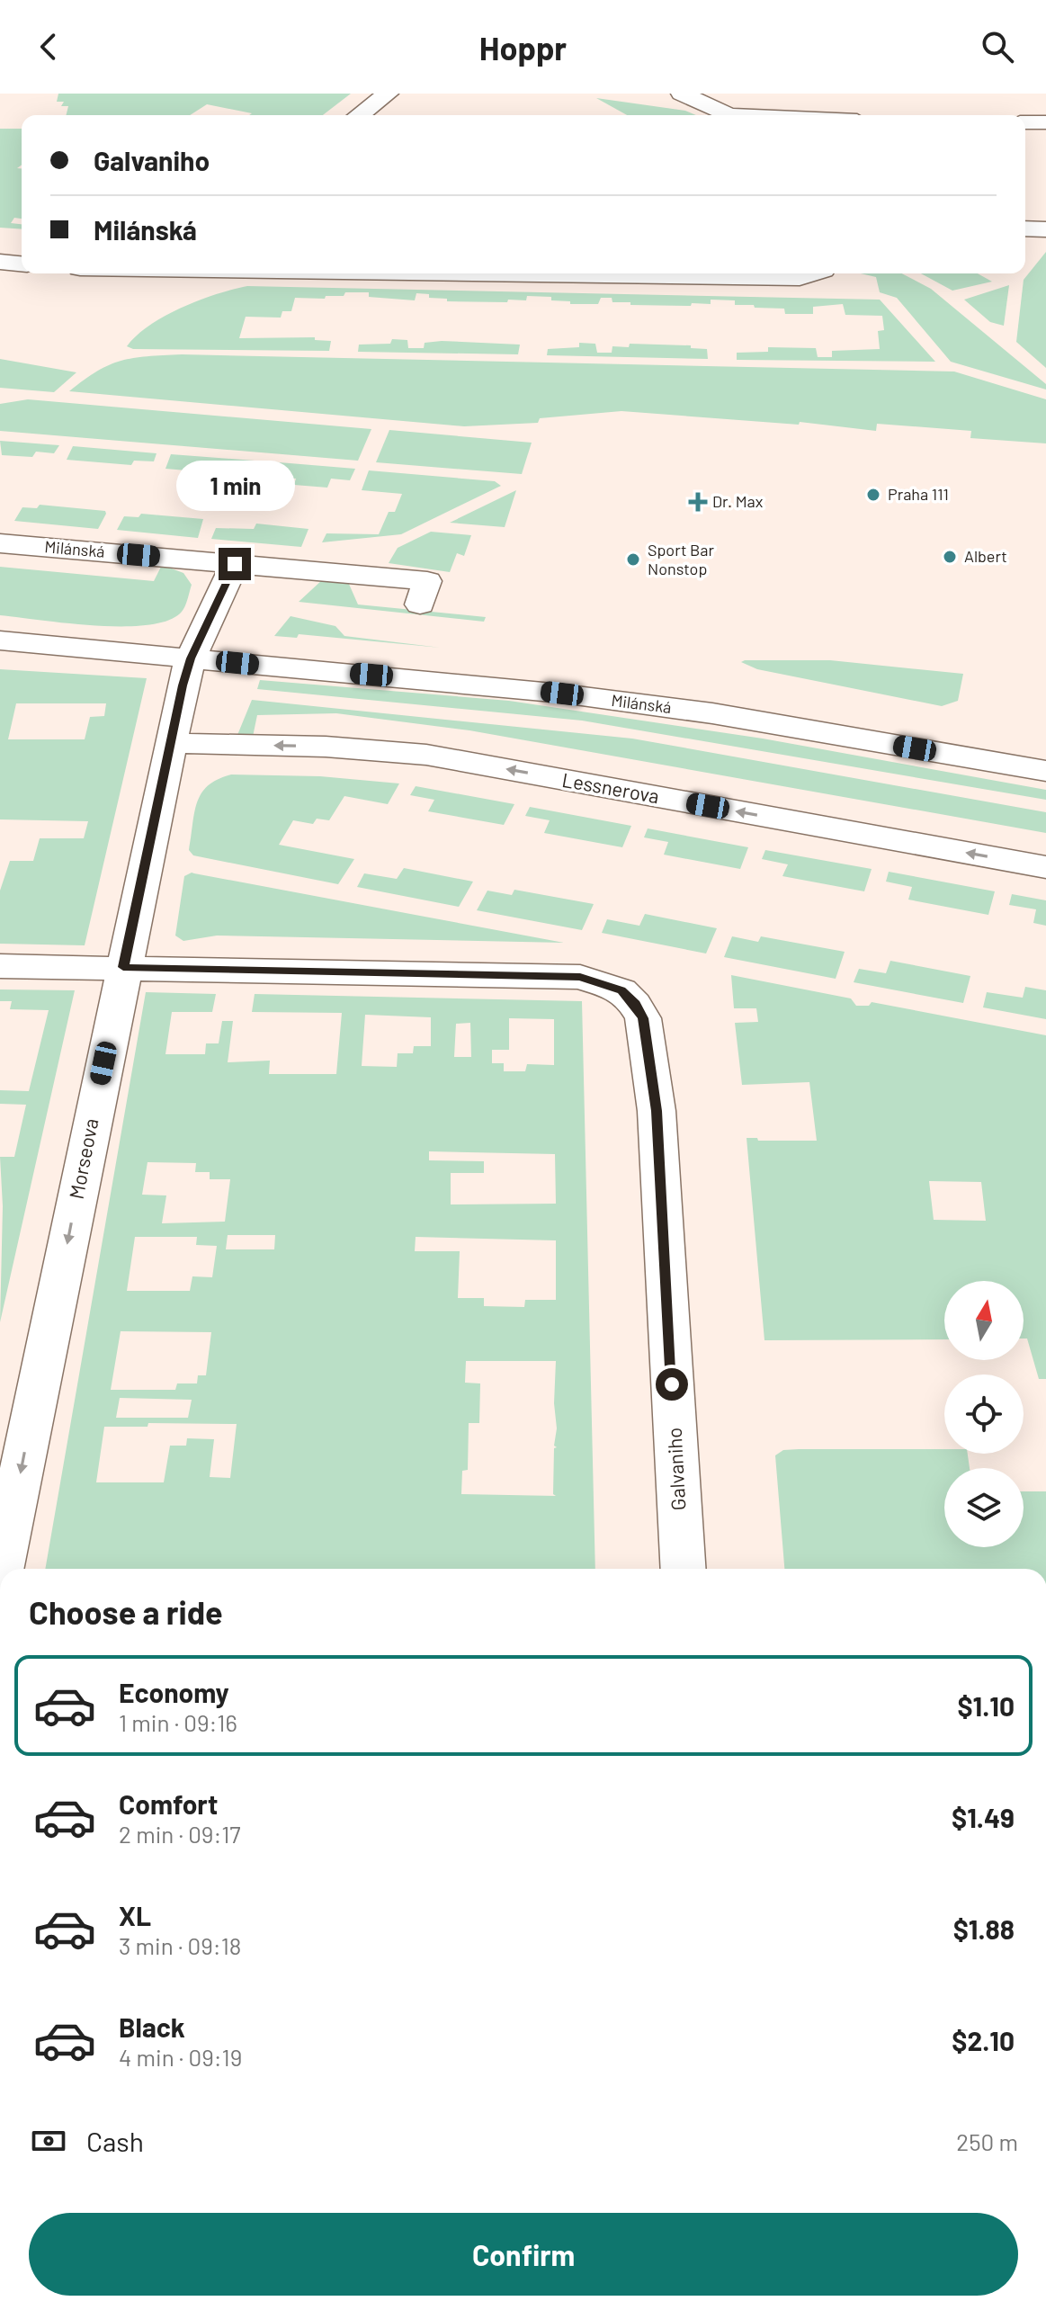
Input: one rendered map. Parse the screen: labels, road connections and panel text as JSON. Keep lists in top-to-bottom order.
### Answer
{
  "streets": {
    "street": [
      "Milánská",
      "Lessnerova",
      "Morseova",
      "Galvaniho"
    ]
  },
  "crossings": [
    ["Milánská", "Morseova"],
    ["Lessnerova", "Morseova"],
    ["Morseova", "Galvaniho"]
  ],
  "one_way": ["Lessnerova", "Morseova"],
  "places": {
    "other": ["Praha 111", "Albert", "Sport Bar Nonstop"],
    "health": ["Dr. Max"]
  },
  "north": "top",
  "page": {
    "header": "Hoppr",
    "banner": ["Galvaniho", "Milánská"],
    "bubble": "1 min",
    "heading": "Choose a ride",
    "list": [
      {
        "name": "Economy",
        "note": "1 min · 09:16",
        "value": "$1.10"
      },
      {
        "name": "Comfort",
        "note": "2 min · 09:17",
        "value": "$1.49"
      },
      {
        "name": "XL",
        "note": "3 min · 09:18",
        "value": "$1.88"
      },
      {
        "name": "Black",
        "note": "4 min · 09:19",
        "value": "$2.10"
      }
    ],
    "pay": ["Cash", "250 m"],
    "buttons": "Confirm"
  }
}
